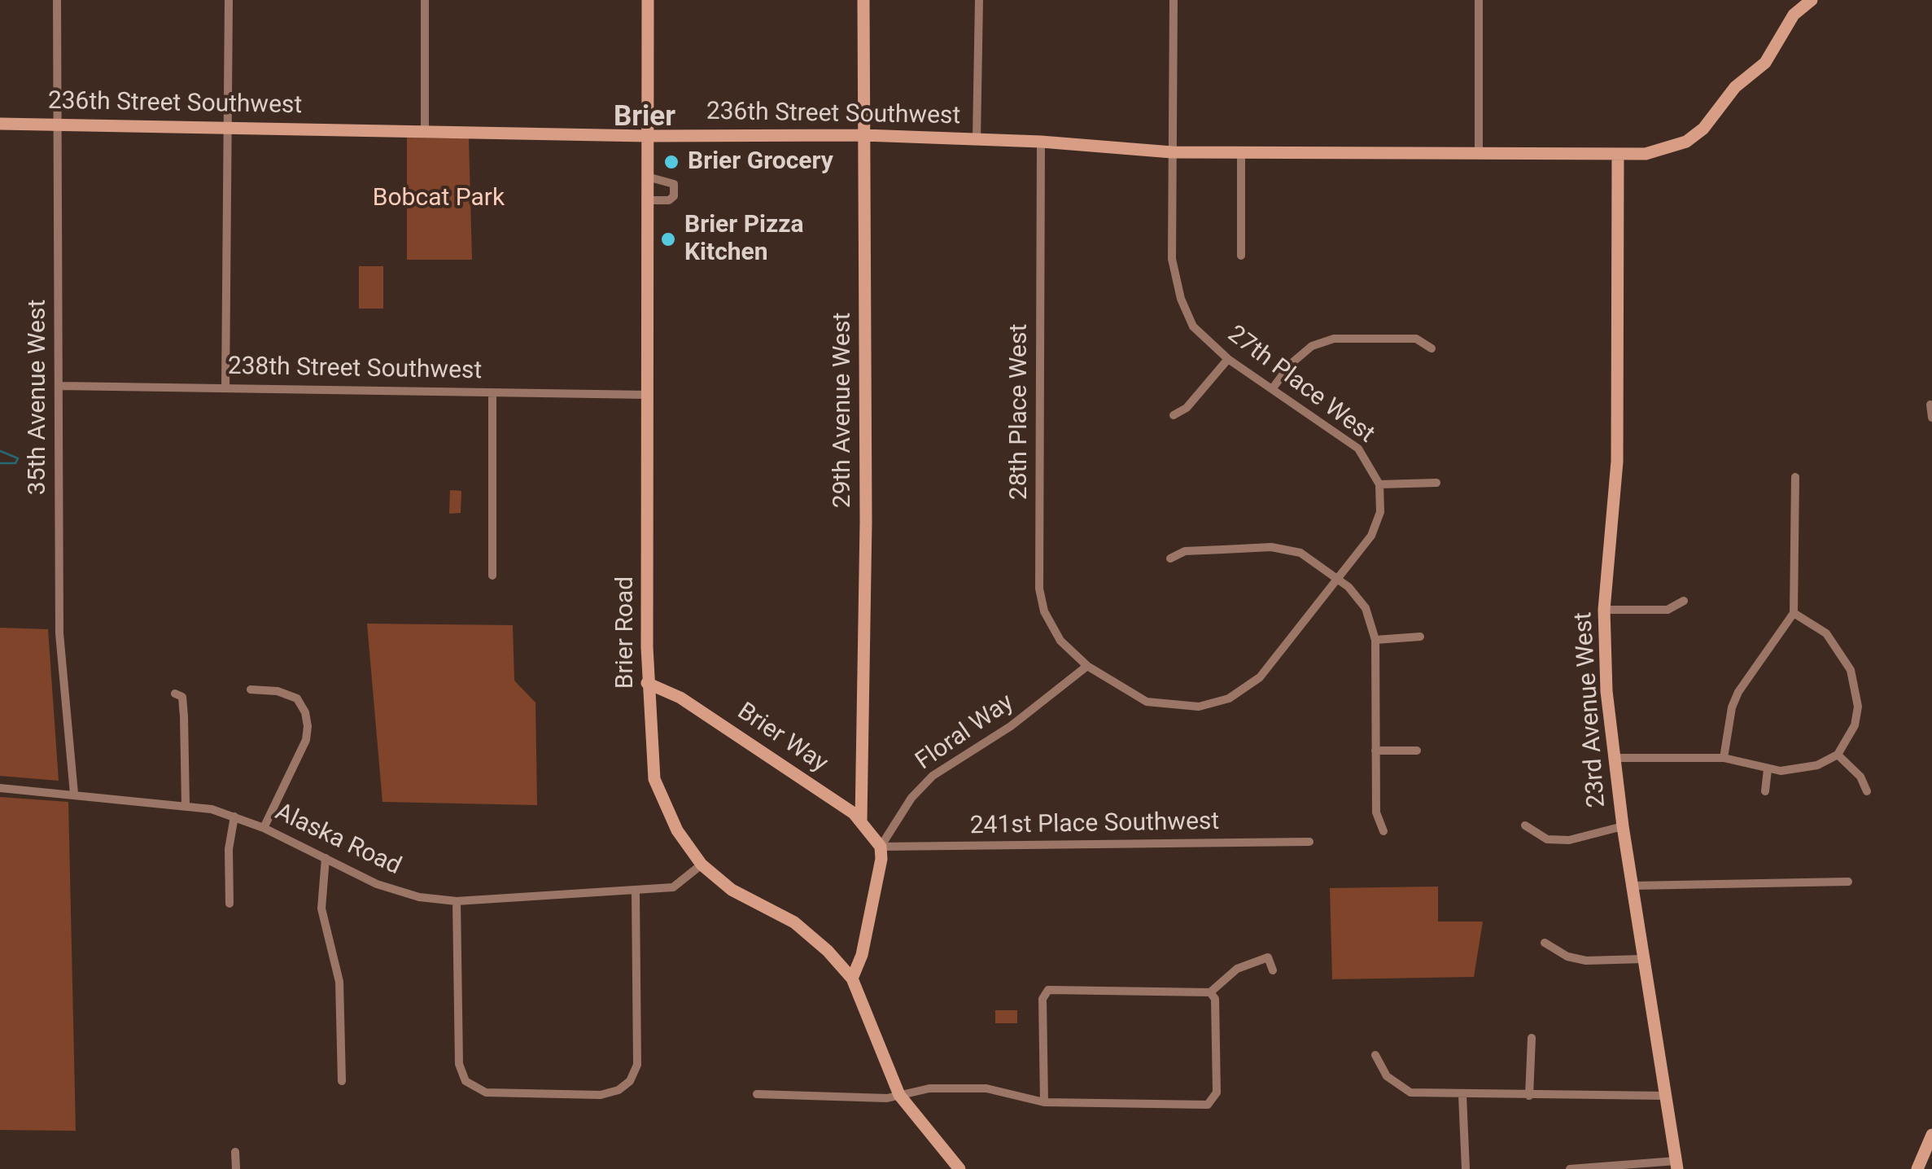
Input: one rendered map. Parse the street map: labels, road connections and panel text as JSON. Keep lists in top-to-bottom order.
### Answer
{
  "streets": {
    "street": [
      "236th Street Southwest",
      "238th Street Southwest",
      "27th Place West",
      "35th Avenue West",
      "29th Avenue West",
      "28th Place West",
      "Brier Road",
      "23rd Avenue West",
      "Floral Way",
      "Brier Way",
      "241st Place Southwest",
      "Alaska Road"
    ]
  },
  "crossings": [
    ["236th Street Southwest", "27th Place West"],
    ["236th Street Southwest", "35th Avenue West"],
    ["236th Street Southwest", "29th Avenue West"],
    ["236th Street Southwest", "28th Place West"],
    ["236th Street Southwest", "Brier Road"],
    ["236th Street Southwest", "23rd Avenue West"],
    ["238th Street Southwest", "35th Avenue West"],
    ["238th Street Southwest", "Brier Road"],
    ["35th Avenue West", "Alaska Road"],
    ["29th Avenue West", "Brier Way"],
    ["28th Place West", "Floral Way"],
    ["Brier Road", "Brier Way"],
    ["Brier Road", "Alaska Road"],
    ["Floral Way", "Brier Way"],
    ["Floral Way", "241st Place Southwest"],
    ["Brier Way", "241st Place Southwest"]
  ],
  "districts": ["Brier"],
  "parks": ["Bobcat Park"],
  "places": ["Brier Grocery", "Brier Pizza Kitchen"]
}
